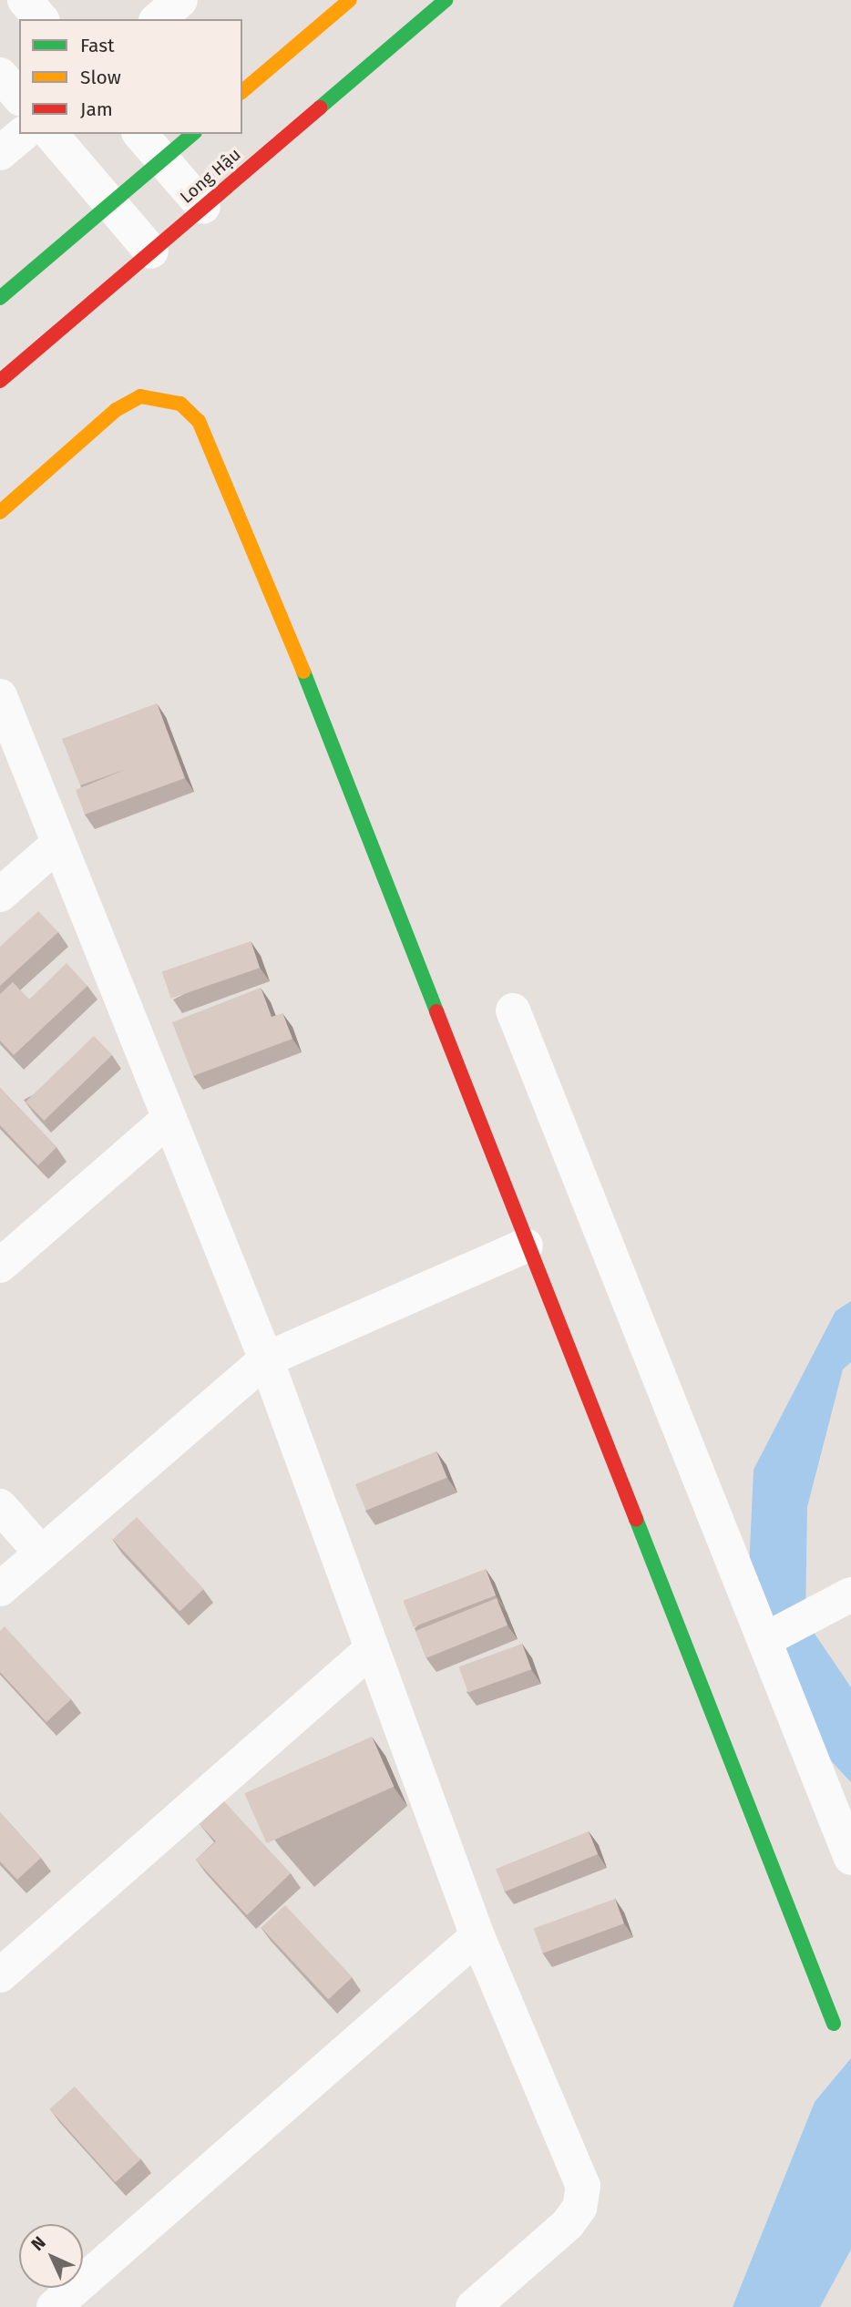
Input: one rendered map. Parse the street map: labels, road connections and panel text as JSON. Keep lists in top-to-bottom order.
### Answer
{
  "streets": {
    "street": ["Long Hậu"]
  },
  "legend": ["Fast", "Slow", "Jam"],
  "north": "top left"
}
